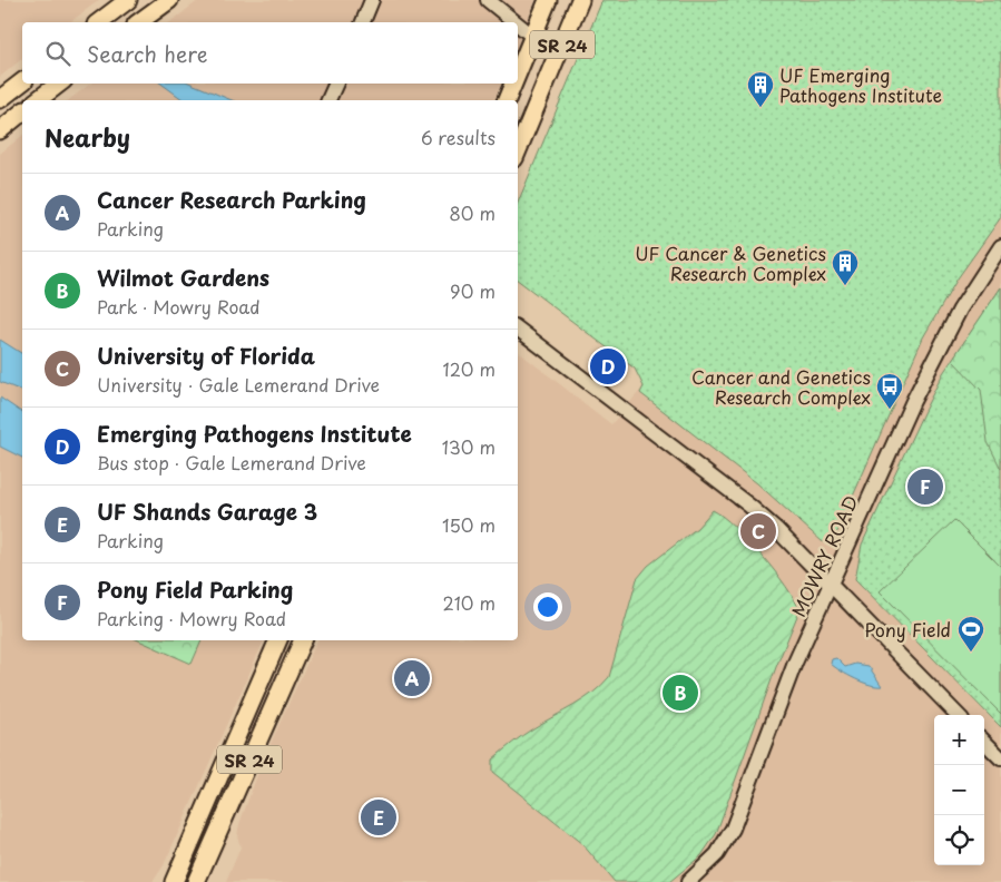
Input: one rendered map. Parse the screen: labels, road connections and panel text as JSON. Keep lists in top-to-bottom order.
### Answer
{
  "streets": {
    "main road": ["SR 24"],
    "street": ["MOWRY ROAD"]
  },
  "places": {
    "building": ["UF Emerging Pathogens Institute", "UF Cancer & Genetics Research Complex"],
    "bus stop": ["Cancer and Genetics Research Complex"],
    "sports": ["Pony Field"]
  },
  "page": {
    "search": "Search here",
    "heading": ["Nearby", "6 results"],
    "list": [
      {
        "mark": "A",
        "name": "Cancer Research Parking",
        "note": "Parking",
        "value": "80 m"
      },
      {
        "mark": "B",
        "name": "Wilmot Gardens",
        "note": "Park · Mowry Road",
        "value": "90 m"
      },
      {
        "mark": "C",
        "name": "University of Florida",
        "note": "University · Gale Lemerand Drive",
        "value": "120 m"
      },
      {
        "mark": "D",
        "name": "Emerging Pathogens Institute",
        "note": "Bus stop · Gale Lemerand Drive",
        "value": "130 m"
      },
      {
        "mark": "E",
        "name": "UF Shands Garage 3",
        "note": "Parking",
        "value": "150 m"
      },
      {
        "mark": "F",
        "name": "Pony Field Parking",
        "note": "Parking · Mowry Road",
        "value": "210 m"
      }
    ],
    "pins": [
      "D",
      "F",
      "C",
      "A",
      "B",
      "E"
    ],
    "map_buttons": ["+", "−"]
  }
}
